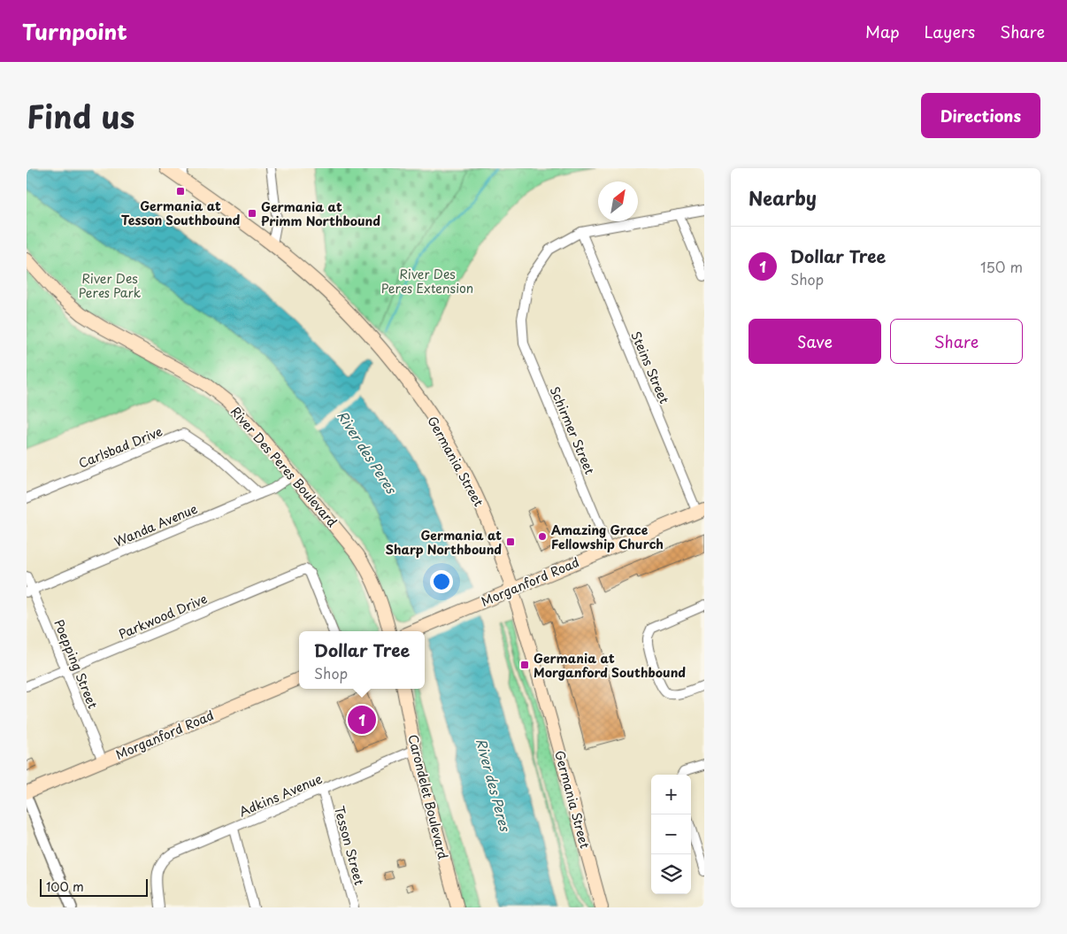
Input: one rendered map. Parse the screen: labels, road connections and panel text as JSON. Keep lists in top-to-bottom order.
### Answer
{
  "streets": {
    "main road": [
      "Germania Street",
      "River Des Peres Boulevard",
      "Morganford Road",
      "Carondelet Boulevard"
    ],
    "street": [
      "Steins Street",
      "Schirmer Street",
      "Carlsbad Drive",
      "Wanda Avenue",
      "Parkwood Drive",
      "Poepping Street",
      "Adkins Avenue",
      "Tesson Street"
    ]
  },
  "crossings": [
    ["Steins Street", "Schirmer Street"],
    ["Steins Street", "Morganford Road"],
    ["Schirmer Street", "Morganford Road"],
    ["Carlsbad Drive", "Wanda Avenue"],
    ["Germania Street", "Morganford Road"],
    ["River Des Peres Boulevard", "Wanda Avenue"],
    ["Wanda Avenue", "Poepping Street"],
    ["Morganford Road", "Poepping Street"],
    ["Parkwood Drive", "Poepping Street"],
    ["Adkins Avenue", "Carondelet Boulevard"],
    ["Adkins Avenue", "Tesson Street"]
  ],
  "water": ["River des Peres"],
  "parks": ["River Des Peres Extension", "River Des Peres Park"],
  "places": {
    "transit": [
      "Germania at Tesson Southbound",
      "Germania at Primm Northbound",
      "Germania at Sharp Northbound",
      "Germania at Morganford Southbound"
    ],
    "other": ["Amazing Grace Fellowship Church"]
  },
  "scale_bar": "100 m",
  "north": "top right",
  "page": {
    "header": "Turnpoint",
    "nav": ["Map", "Layers", "Share"],
    "title": "Find us",
    "buttons": [
      "Directions",
      ["Save", "Share"]
    ],
    "heading": "Nearby",
    "list": [
      {
        "mark": "1",
        "name": "Dollar Tree",
        "note": "Shop",
        "value": "150 m"
      }
    ],
    "popup": ["Dollar Tree", "Shop"],
    "pins": "1",
    "map_buttons": ["+", "−"],
    "scale": "100 m"
  }
}
